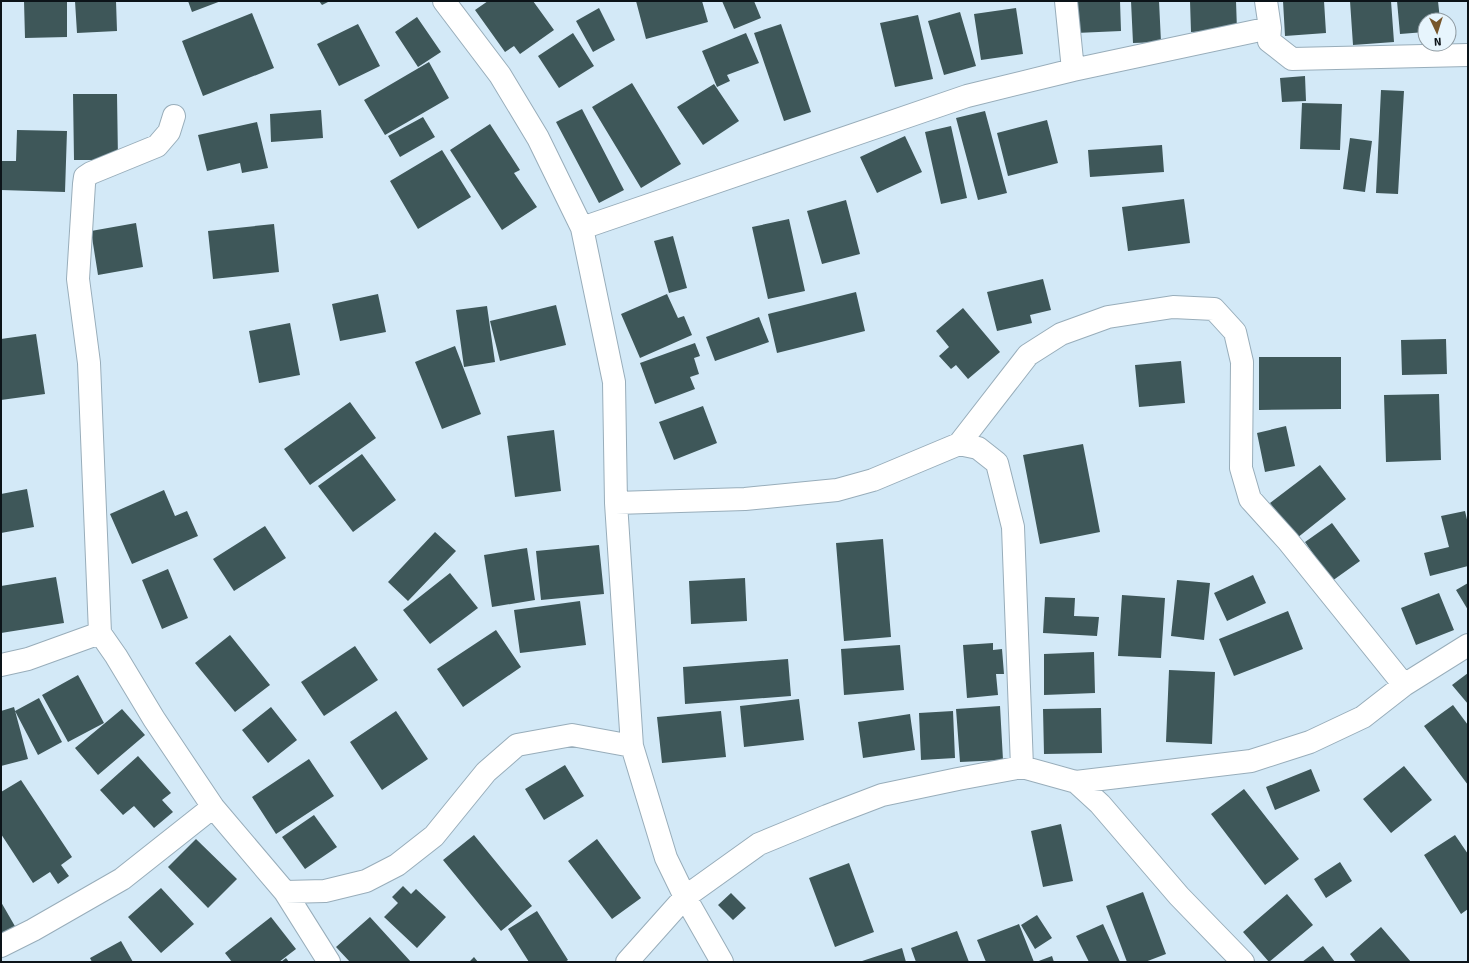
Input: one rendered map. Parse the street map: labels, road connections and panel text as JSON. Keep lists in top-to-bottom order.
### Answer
{
  "north": "bottom"
}
